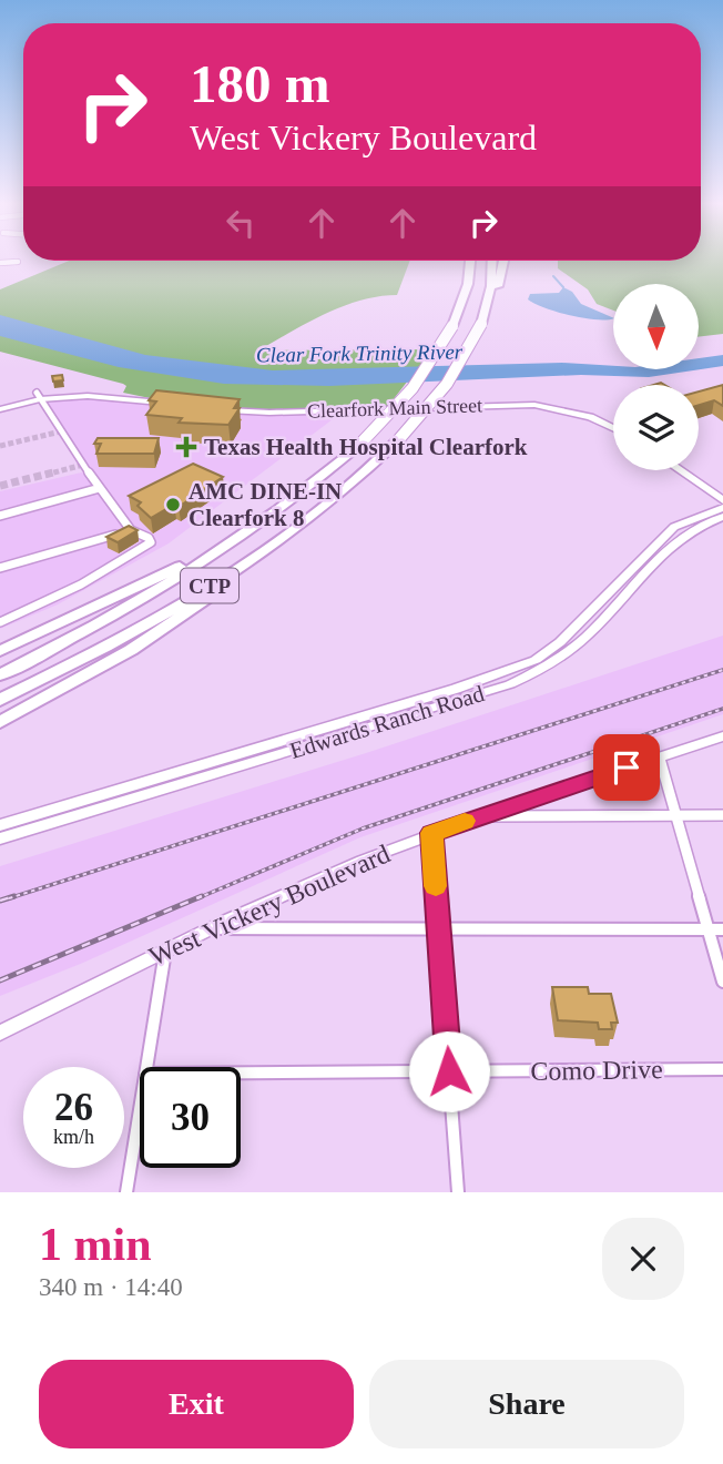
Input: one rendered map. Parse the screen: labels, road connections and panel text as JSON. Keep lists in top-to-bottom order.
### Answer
{
  "streets": {
    "highway": ["CTP"],
    "street": [
      "Clearfork Main Street",
      "Edwards Ranch Road",
      "West Vickery Boulevard",
      "Como Drive"
    ]
  },
  "water": ["Clear Fork Trinity River"],
  "places": {
    "health": ["Texas Health Hospital Clearfork"],
    "other": ["AMC DINE-IN Clearfork 8"]
  },
  "north": "bottom",
  "page": {
    "turn": ["180 m", "West Vickery Boulevard"],
    "speed": "26 km/h",
    "limit": "30",
    "heading": ["1 min", "340 m · 14:40"],
    "buttons": ["Exit", "Share"]
  }
}
